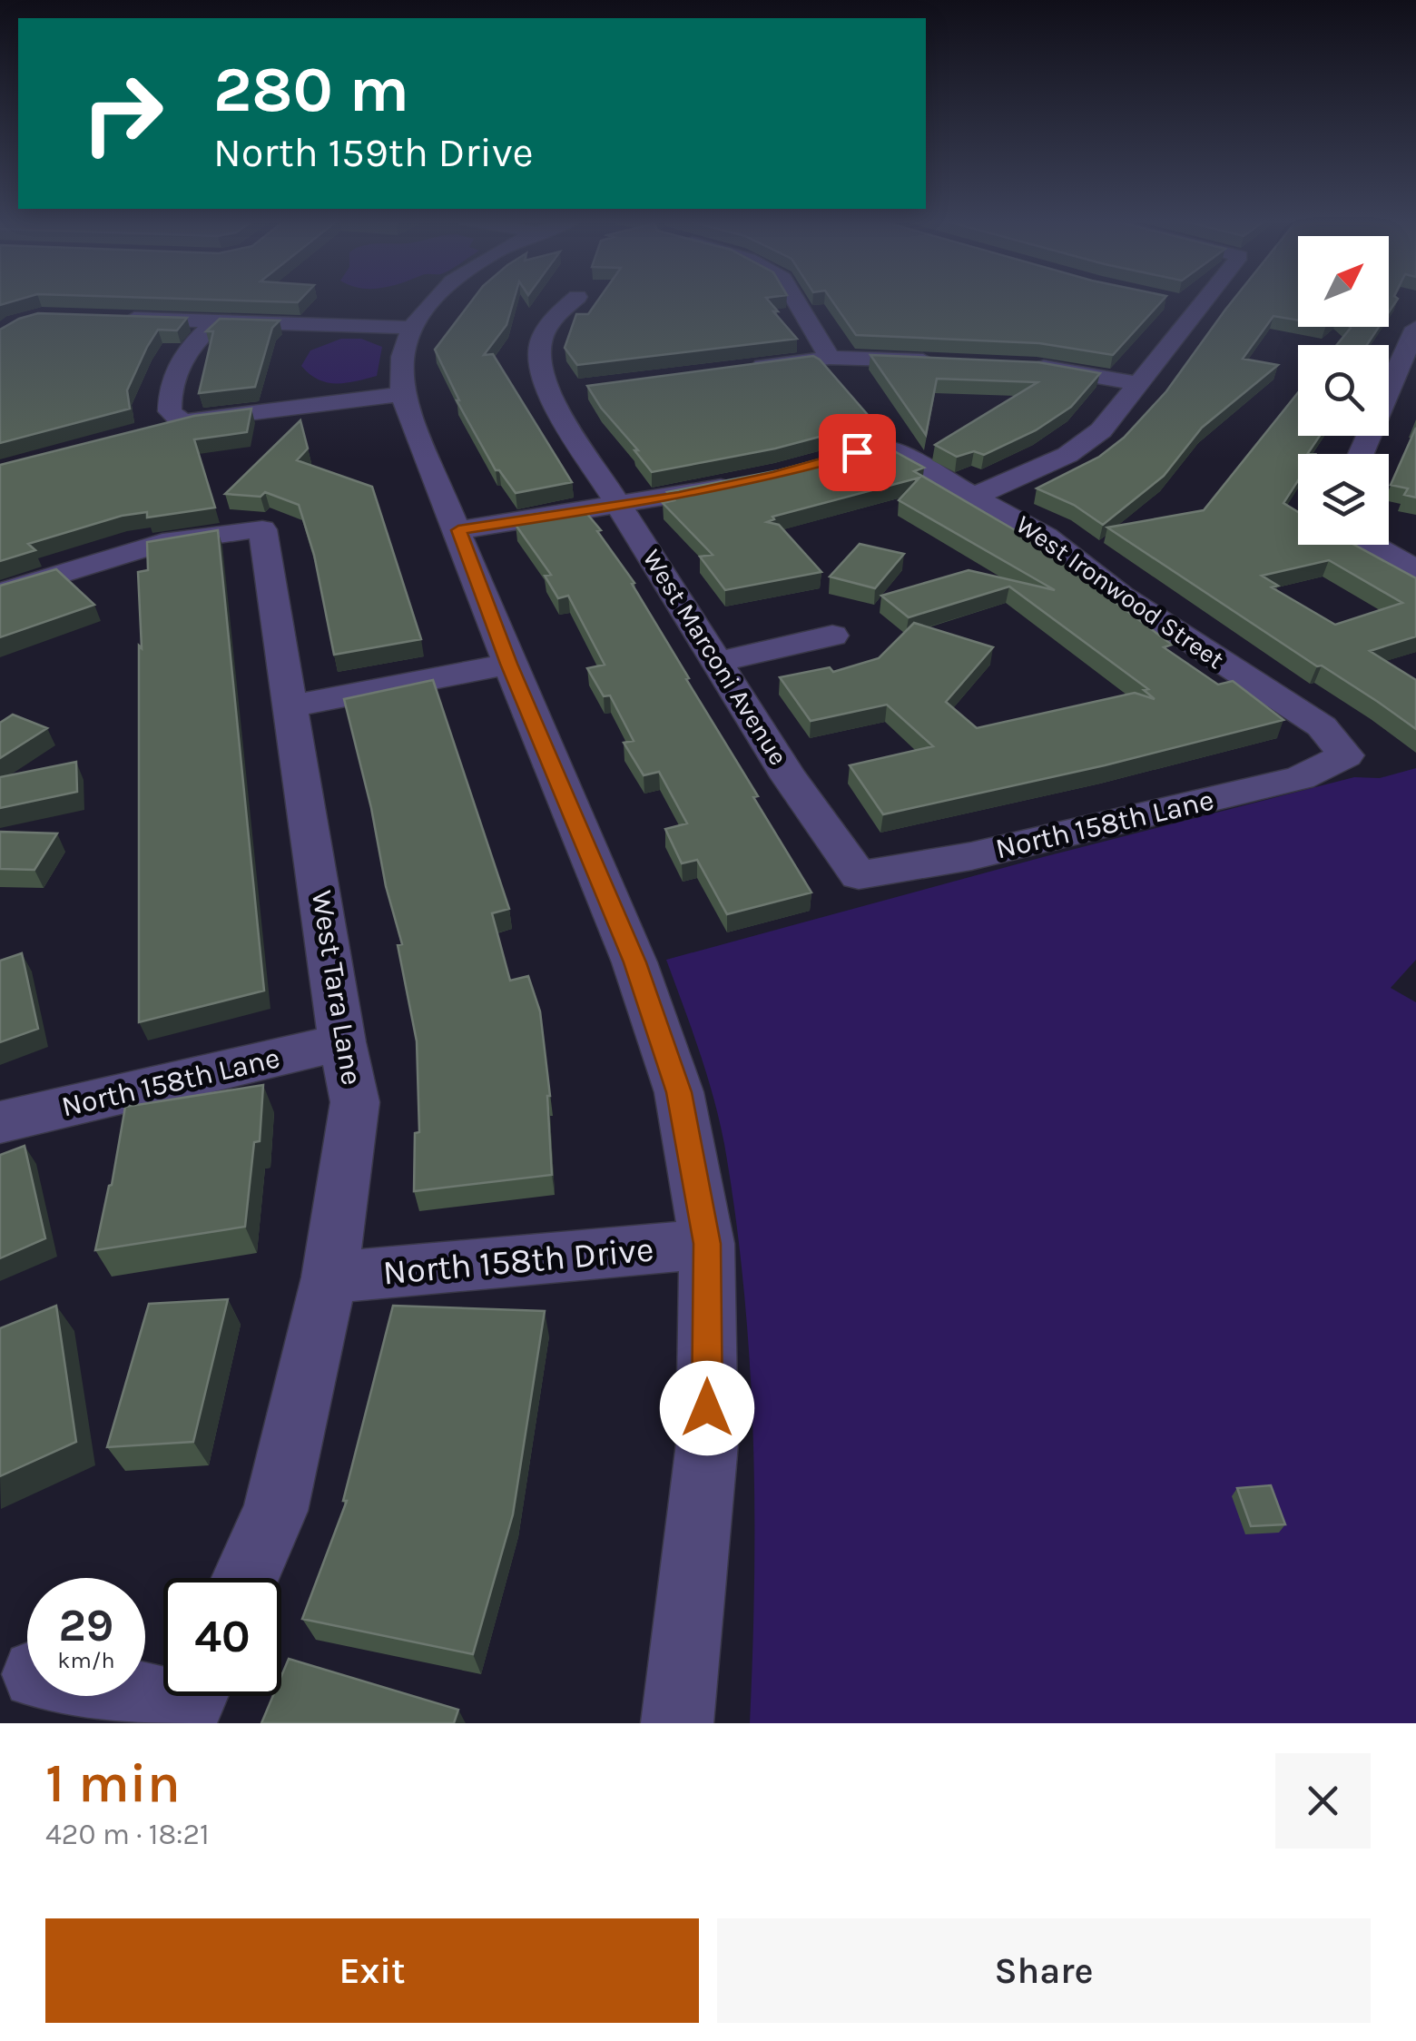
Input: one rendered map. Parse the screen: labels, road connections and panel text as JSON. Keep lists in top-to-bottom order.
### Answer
{
  "streets": {
    "street": [
      "West Ironwood Street",
      "West Marconi Avenue",
      "North 158th Lane",
      "West Tara Lane",
      "North 158th Drive"
    ]
  },
  "crossings": [
    ["West Ironwood Street", "North 158th Lane"],
    ["West Marconi Avenue", "North 158th Lane"],
    ["North 158th Lane", "West Tara Lane"],
    ["West Tara Lane", "North 158th Drive"]
  ],
  "north": "top right",
  "page": {
    "turn": ["280 m", "North 159th Drive"],
    "speed": "29 km/h",
    "limit": "40",
    "heading": ["1 min", "420 m · 18:21"],
    "buttons": ["Exit", "Share"]
  }
}
